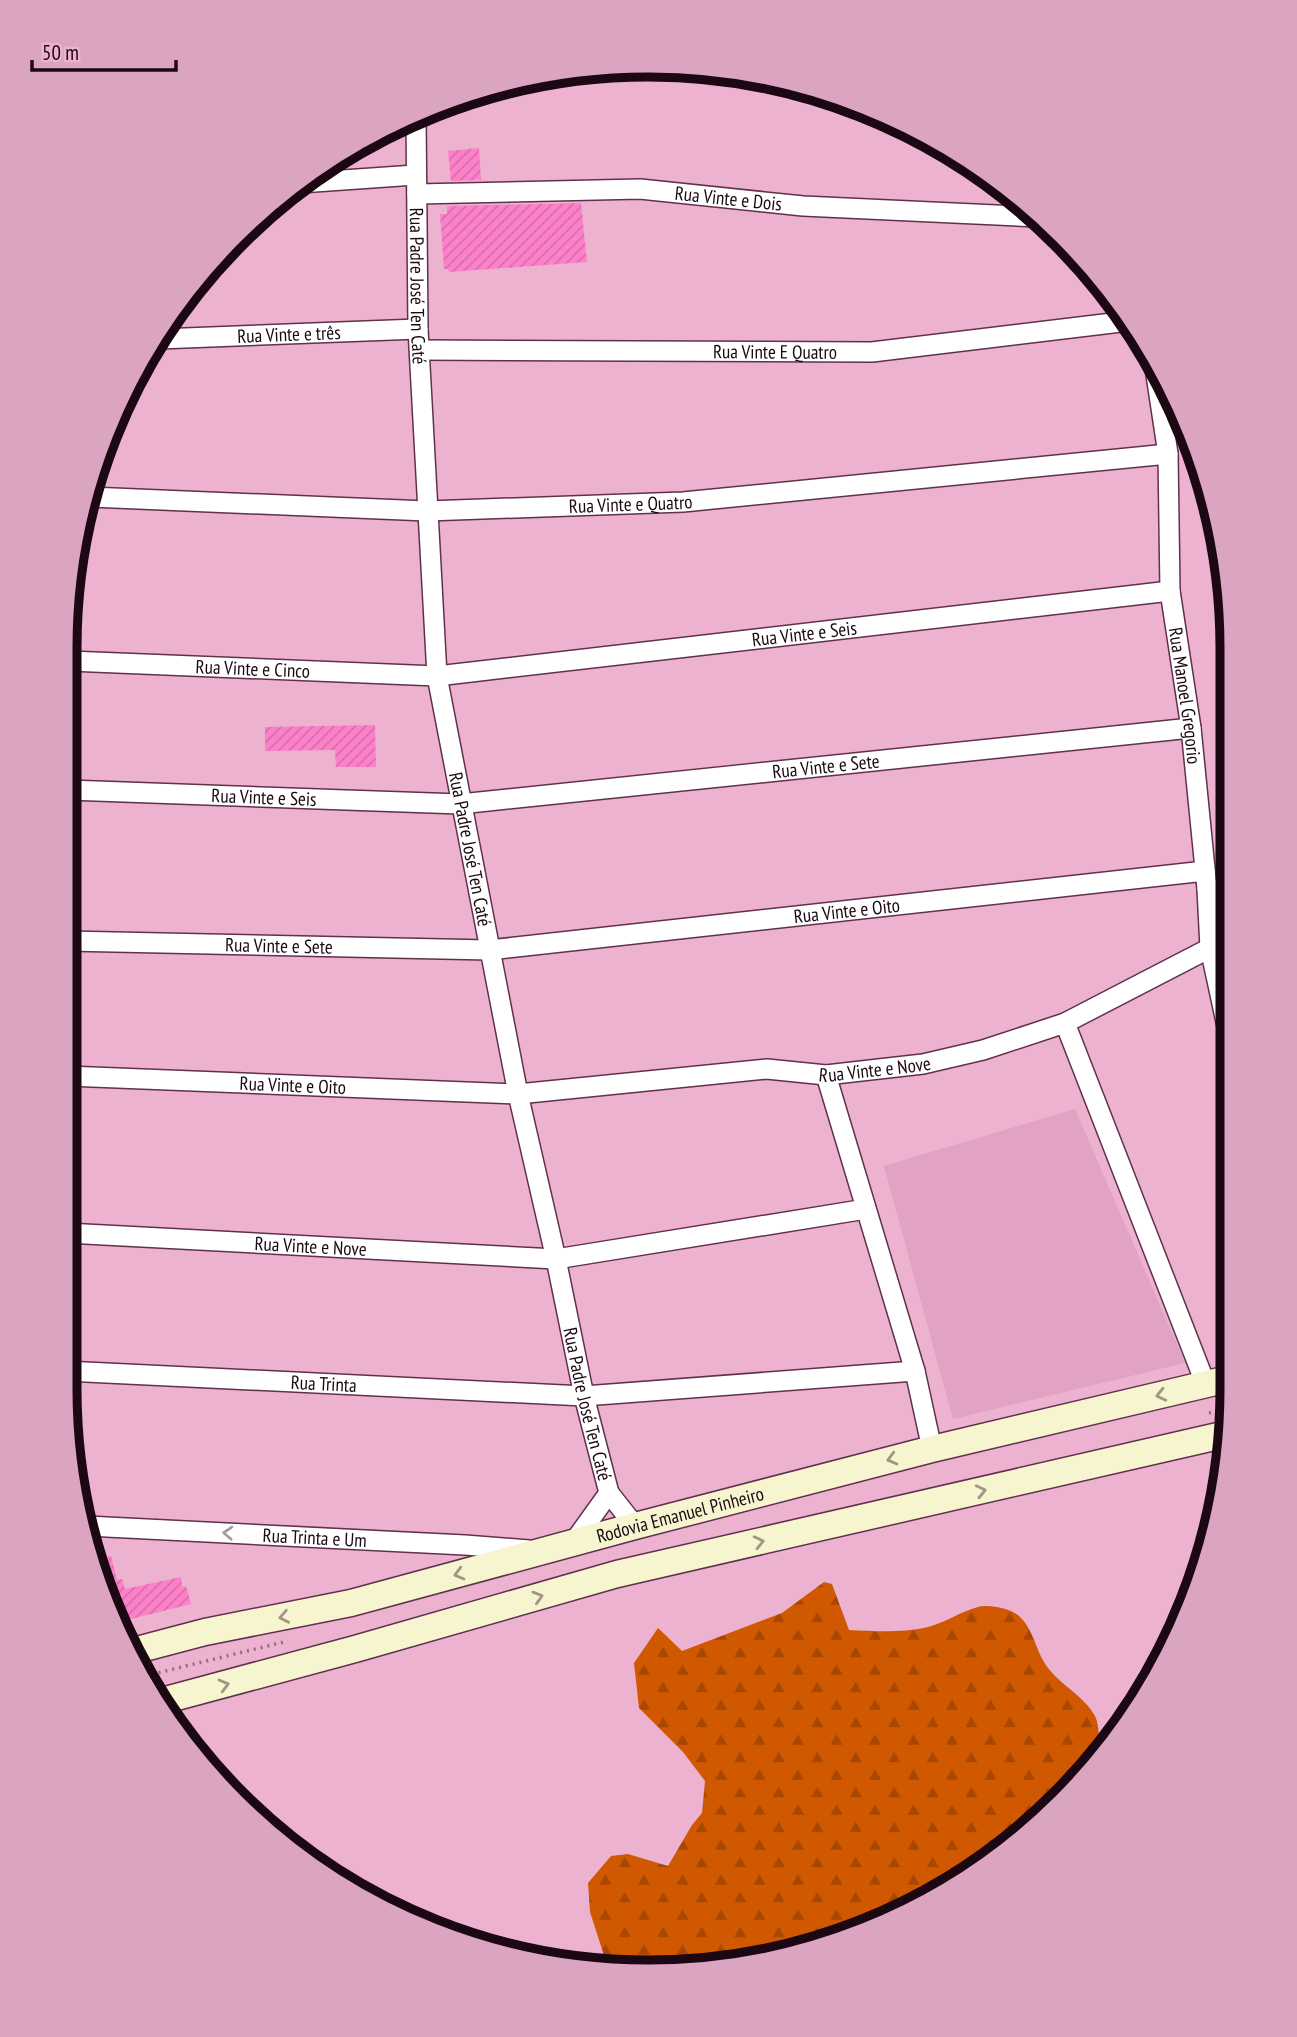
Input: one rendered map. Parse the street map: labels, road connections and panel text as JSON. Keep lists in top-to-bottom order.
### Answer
{
  "streets": {
    "main road": ["Rodovia Emanuel Pinheiro"],
    "street": [
      "Rua Vinte e Dois",
      "Rua Padre José Ten Caté",
      "Rua Vinte e três",
      "Rua Vinte E Quatro",
      "Rua Vinte e Quatro",
      "Rua Vinte e Seis",
      "Rua Vinte e Cinco",
      "Rua Manoel Gregorio",
      "Rua Vinte e Sete",
      "Rua Vinte e Oito",
      "Rua Vinte e Nove",
      "Rua Trinta",
      "Rua Trinta e Um"
    ]
  },
  "crossings": [
    ["Rua Vinte e Dois", "Rua Padre José Ten Caté"],
    ["Rua Padre José Ten Caté", "Rua Vinte e três"],
    ["Rua Padre José Ten Caté", "Rua Vinte E Quatro"],
    ["Rua Padre José Ten Caté", "Rua Vinte e Quatro"],
    ["Rua Padre José Ten Caté", "Rua Vinte e Seis"],
    ["Rua Padre José Ten Caté", "Rua Vinte e Cinco"],
    ["Rua Padre José Ten Caté", "Rua Vinte e Sete"],
    ["Rua Padre José Ten Caté", "Rua Vinte e Oito"],
    ["Rua Padre José Ten Caté", "Rua Vinte e Nove"],
    ["Rua Padre José Ten Caté", "Rua Trinta"],
    ["Rua Vinte e Quatro", "Rua Manoel Gregorio"],
    ["Rua Vinte e Seis", "Rua Vinte e Cinco"],
    ["Rua Vinte e Seis", "Rua Manoel Gregorio"],
    ["Rua Vinte e Seis", "Rua Vinte e Sete"],
    ["Rua Manoel Gregorio", "Rua Vinte e Sete"],
    ["Rua Manoel Gregorio", "Rua Vinte e Oito"],
    ["Rua Manoel Gregorio", "Rua Vinte e Nove"],
    ["Rua Vinte e Sete", "Rua Vinte e Oito"],
    ["Rua Vinte e Oito", "Rua Vinte e Nove"],
    ["Rodovia Emanuel Pinheiro", "Rua Trinta e Um"]
  ],
  "one_way": ["Rua Trinta e Um"],
  "scale_bar": "50 m"
}
